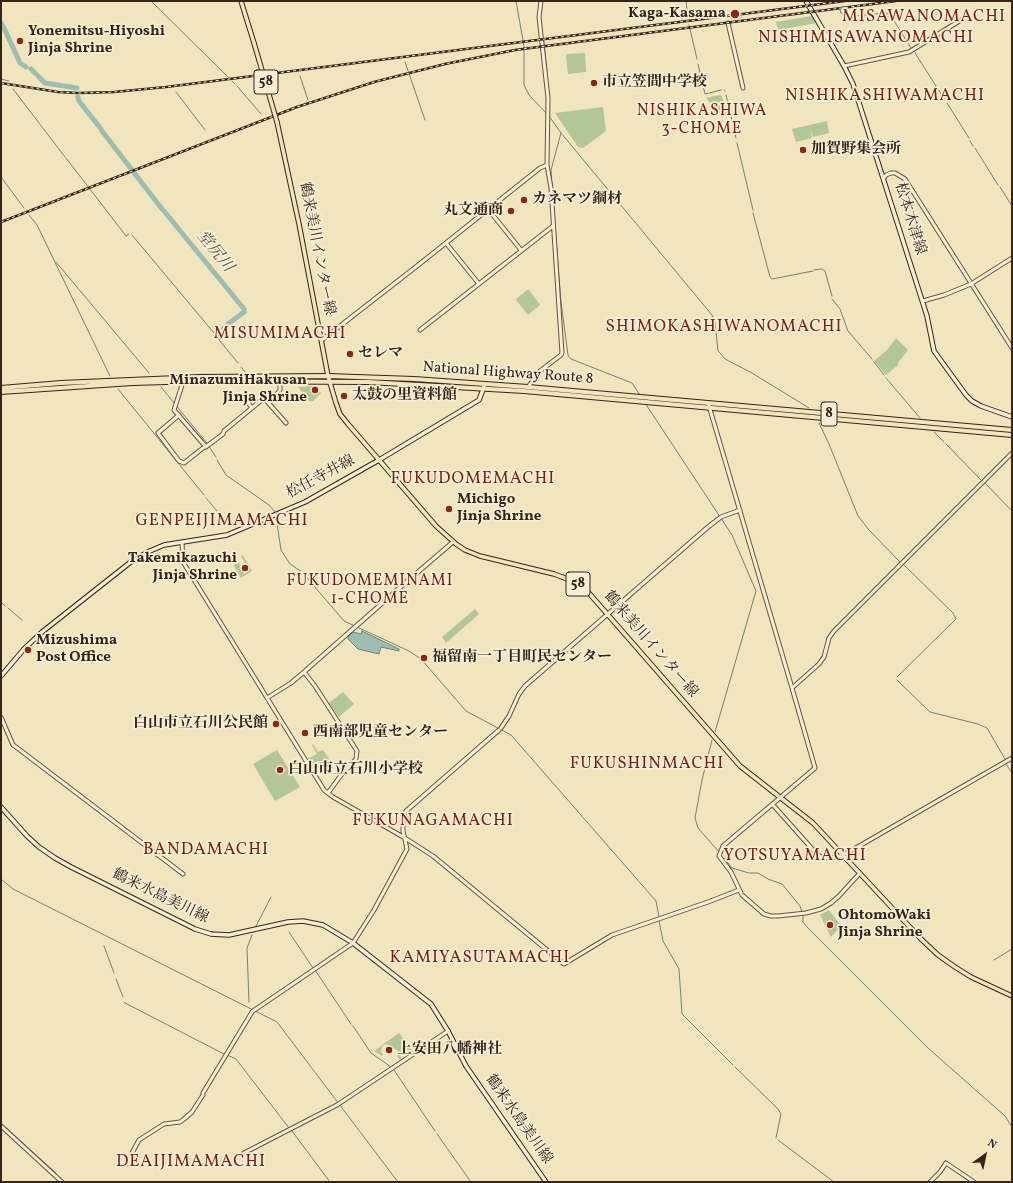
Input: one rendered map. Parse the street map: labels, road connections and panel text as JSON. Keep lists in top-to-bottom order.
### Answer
{
  "streets": {
    "highway": ["National Highway Route 8", "8"],
    "main road": [
      "58",
      "松本木津線",
      "鶴来美川インター線",
      "松任寺井線",
      "鶴来水島美川線"
    ]
  },
  "crossings": [
    ["鶴来美川インター線", "National Highway Route 8"],
    ["鶴来美川インター線", "松任寺井線"],
    ["National Highway Route 8", "松任寺井線"]
  ],
  "districts": [
    "MISAWANOMACHI",
    "NISHIMISAWANOMACHI",
    "NISHIKASHIWAMACHI",
    "NISHIKASHIWA 3-CHOME",
    "SHIMOKASHIWANOMACHI",
    "MISUMIMACHI",
    "FUKUDOMEMACHI",
    "GENPEIJIMAMACHI",
    "FUKUDOMEMINAMI 1-CHOME",
    "FUKUSHINMACHI",
    "FUKUNAGAMACHI",
    "BANDAMACHI",
    "YOTSUYAMACHI",
    "KAMIYASUTAMACHI",
    "DEAIJIMAMACHI"
  ],
  "water": ["堂尻川"],
  "places": [
    "Kaga-Kasama",
    "Yonemitsu-Hiyoshi Jinja Shrine",
    "市立笠間中学校",
    "加賀野集会所",
    "カネマツ鋼材",
    "丸文通商",
    "セレマ",
    "MinazumiHakusan Jinja Shrine",
    "太鼓の里資料館",
    "Michigo Jinja Shrine",
    "Takemikazuchi Jinja Shrine",
    "Mizushima Post Office",
    "福留南一丁目町民センター",
    "白山市立石川公民館",
    "西南部児童センター",
    "白山市立石川小学校",
    "OhtomoWaki Jinja Shrine",
    "上安田八幡神社"
  ],
  "north": "top right"
}
